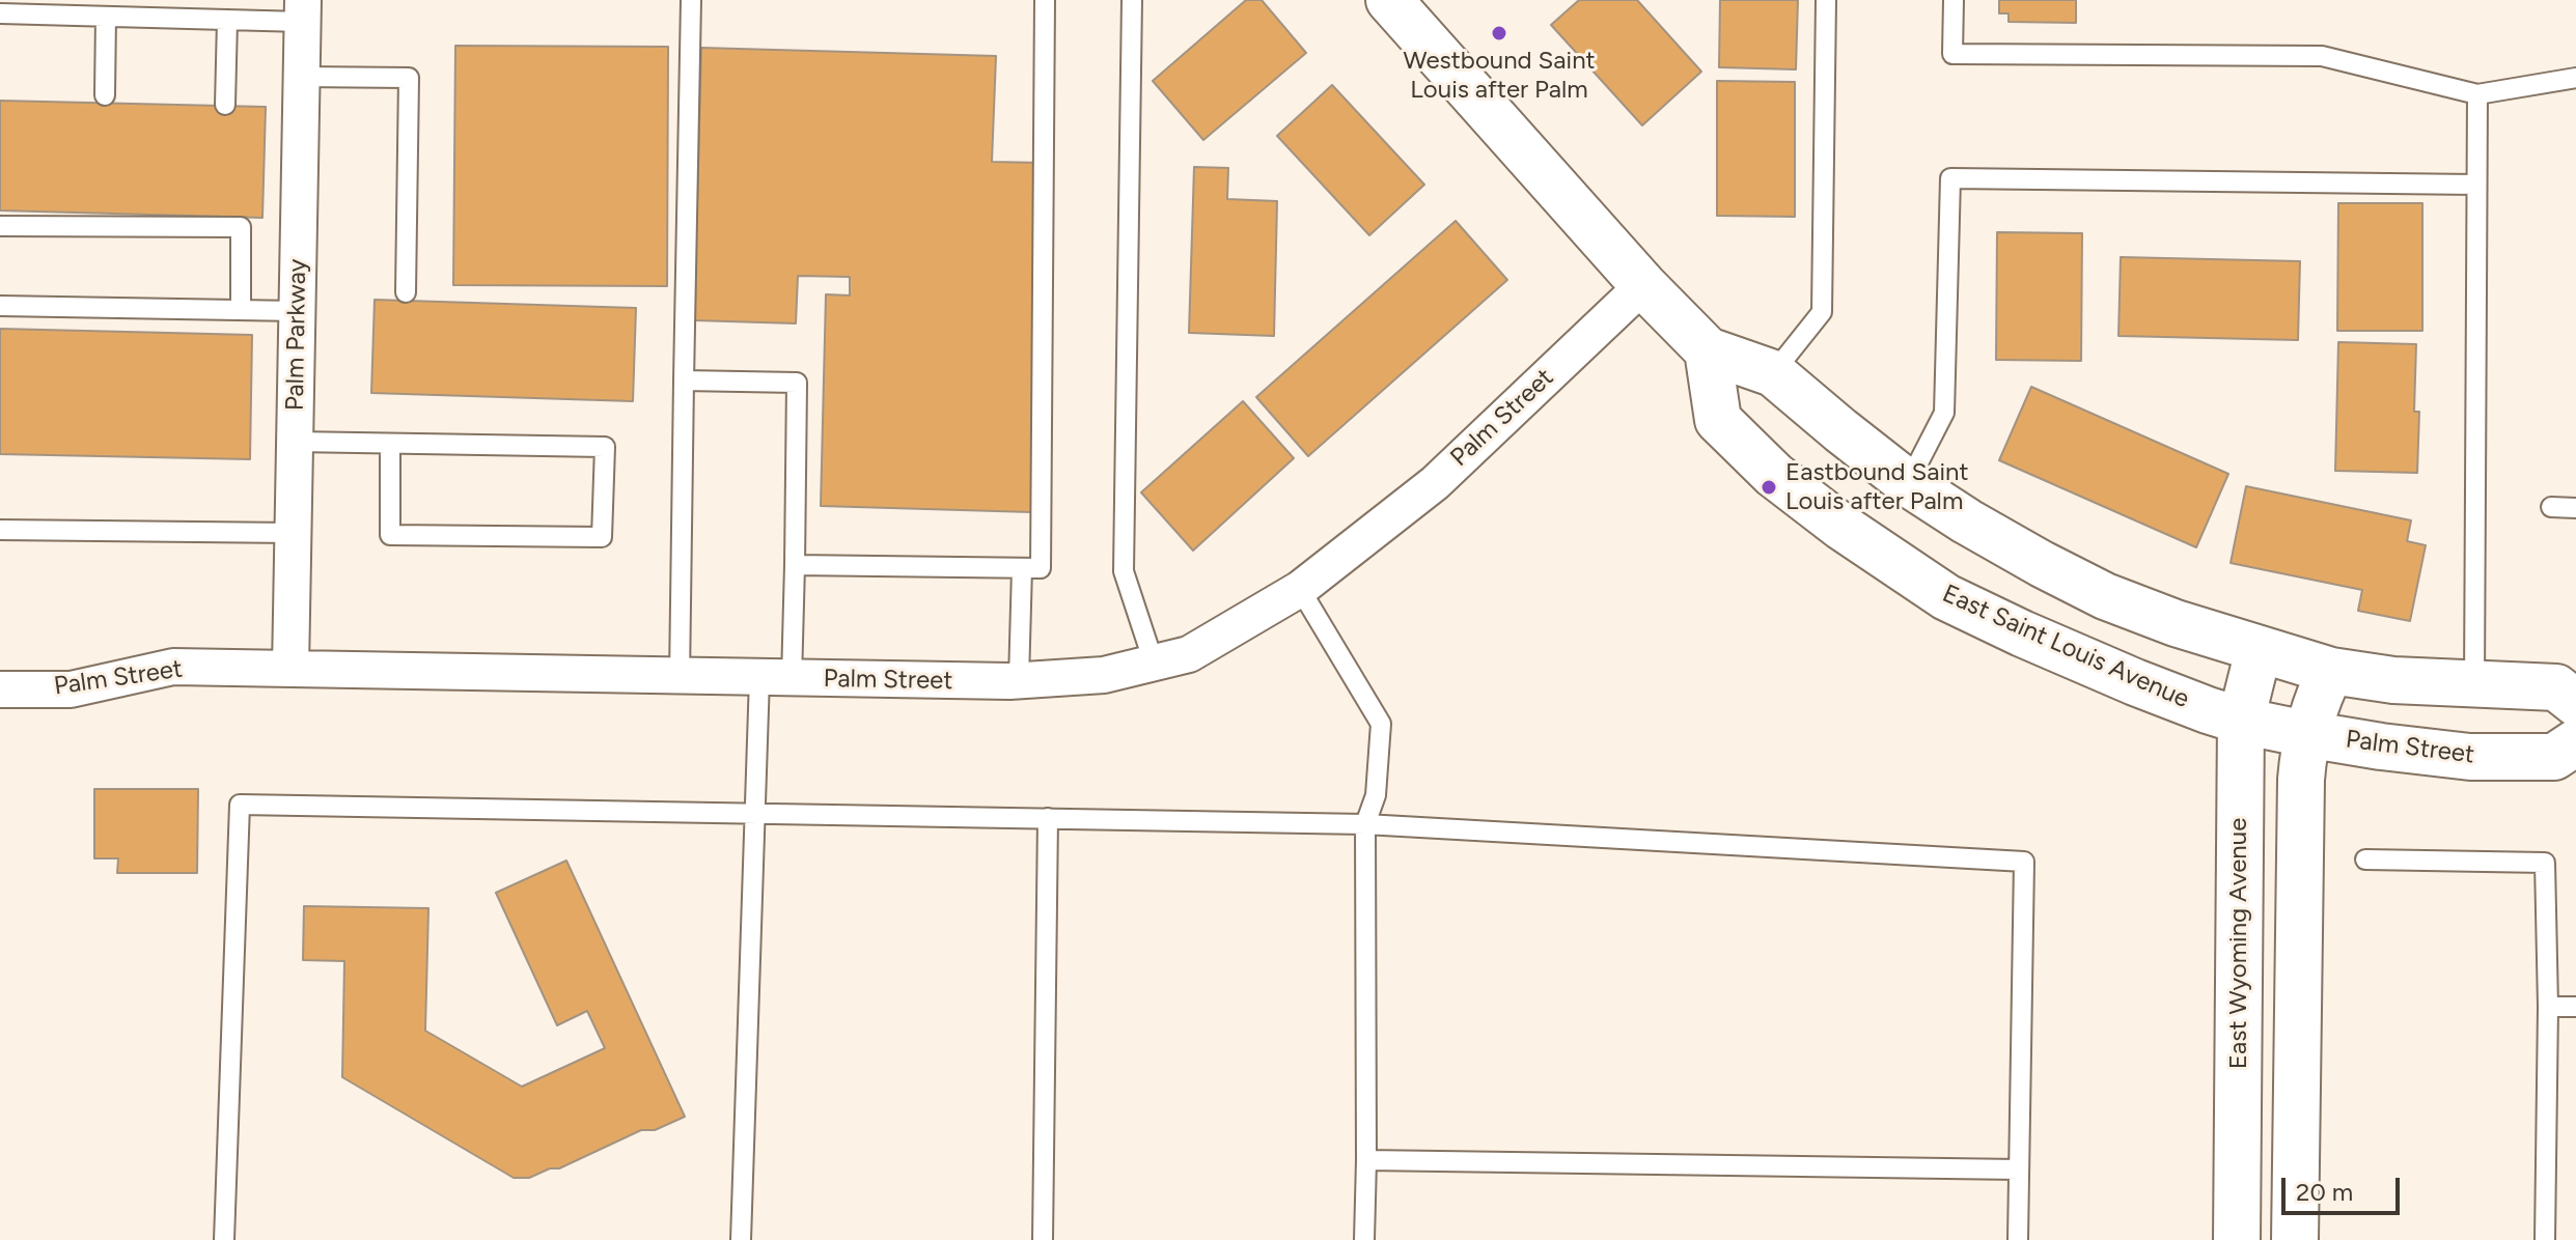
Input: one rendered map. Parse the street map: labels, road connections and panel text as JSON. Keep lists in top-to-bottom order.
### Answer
{
  "streets": {
    "main road": ["Palm Street", "East Saint Louis Avenue", "East Wyoming Avenue"],
    "street": ["Palm Parkway"]
  },
  "crossings": [
    ["Palm Parkway", "Palm Street"],
    ["Palm Street", "East Saint Louis Avenue"],
    ["Palm Street", "East Wyoming Avenue"],
    ["East Saint Louis Avenue", "East Wyoming Avenue"]
  ],
  "places": ["Westbound Saint Louis after Palm", "Eastbound Saint Louis after Palm"],
  "scale_bar": "20 m"
}
